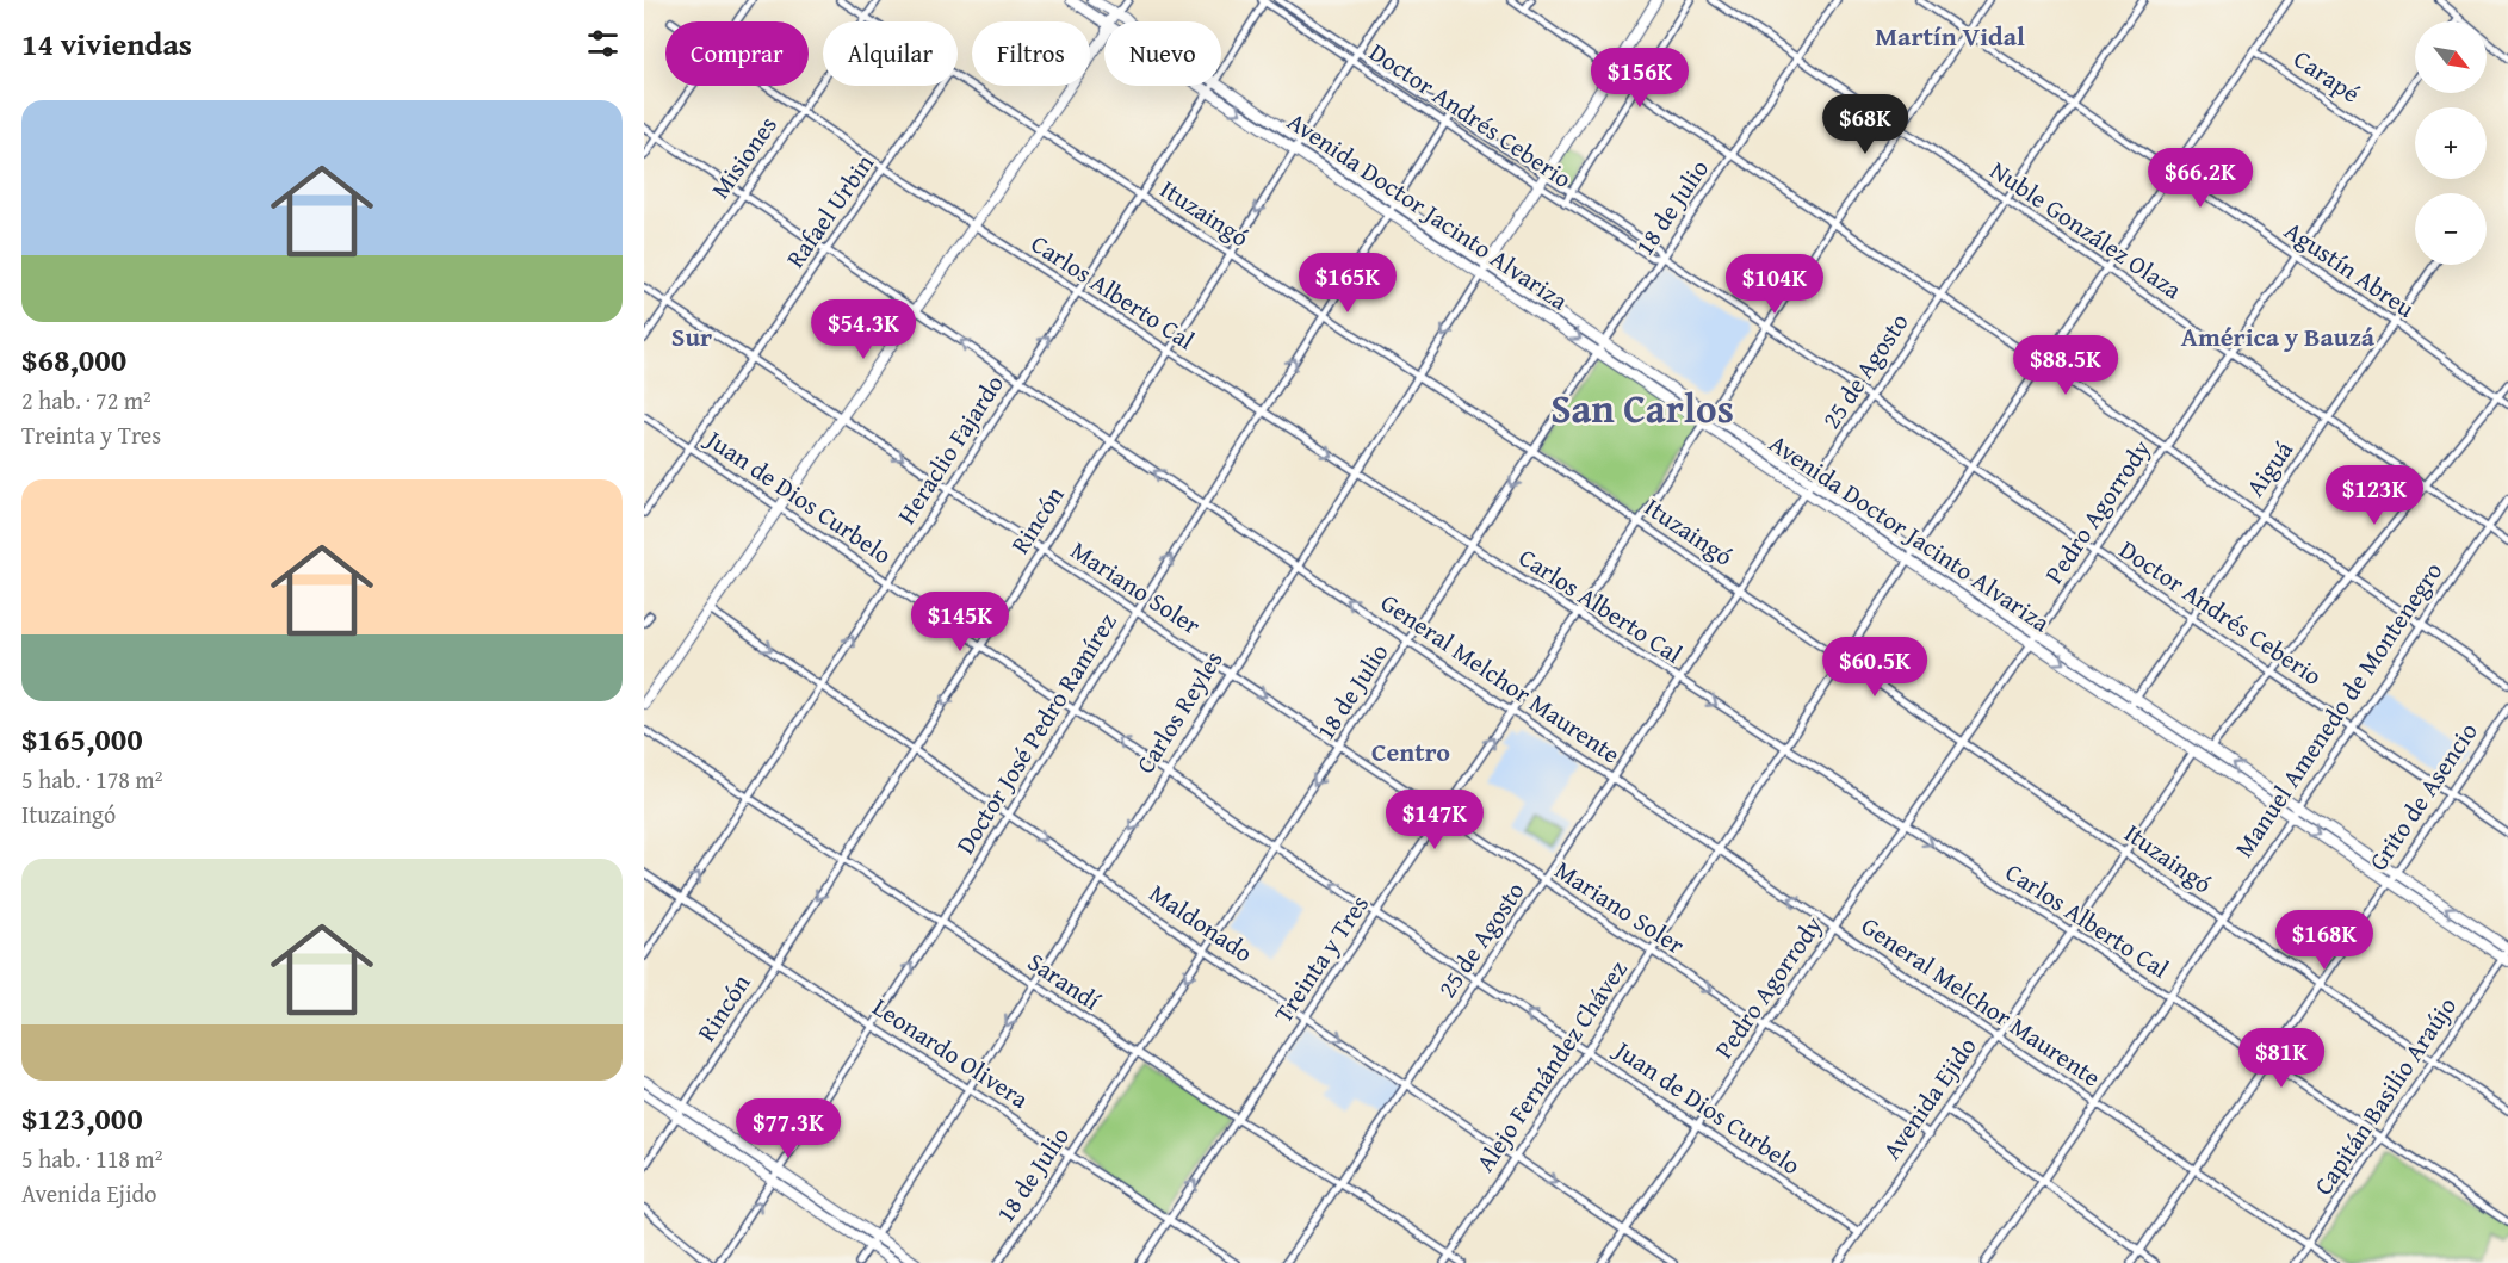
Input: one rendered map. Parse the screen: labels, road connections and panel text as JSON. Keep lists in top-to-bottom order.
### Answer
{
  "streets": {
    "main road": ["Avenida Doctor Jacinto Alvariza", "Carlos Reyles"],
    "street": [
      "Carapé",
      "Doctor Andrés Ceberio",
      "Misiones",
      "18 de Julio",
      "Rafael Urbin",
      "Ituzaingó",
      "Nuble González Olaza",
      "Agustín Abreu",
      "Carlos Alberto Cal",
      "25 de Agosto",
      "Heraclio Fajardo",
      "Aiguá",
      "Juan de Dios Curbelo",
      "Pedro Agorrody",
      "Rincón",
      "Mariano Soler",
      "General Melchor Maurente",
      "Manuel Amenedo de Montenegro",
      "Doctor José Pedro Ramírez",
      "Grito de Asencio",
      "Maldonado",
      "Treinta y Tres",
      "Sarandí",
      "Leonardo Olivera",
      "Alejo Fernández Chávez",
      "Capitán Basilio Araújo",
      "Avenida Ejido"
    ]
  },
  "crossings": [
    ["Carapé", "Pedro Agorrody"],
    ["Carapé", "Alejo Fernández Chávez"],
    ["Doctor Andrés Ceberio", "18 de Julio"],
    ["Doctor Andrés Ceberio", "25 de Agosto"],
    ["Doctor Andrés Ceberio", "Heraclio Fajardo"],
    ["Doctor Andrés Ceberio", "Aiguá"],
    ["Doctor Andrés Ceberio", "Pedro Agorrody"],
    ["Doctor Andrés Ceberio", "Rincón"],
    ["Doctor Andrés Ceberio", "Manuel Amenedo de Montenegro"],
    ["Doctor Andrés Ceberio", "Carlos Reyles"],
    ["Doctor Andrés Ceberio", "Doctor José Pedro Ramírez"],
    ["Doctor Andrés Ceberio", "Grito de Asencio"],
    ["Doctor Andrés Ceberio", "Treinta y Tres"],
    ["Doctor Andrés Ceberio", "Alejo Fernández Chávez"],
    ["Misiones", "Ituzaingó"],
    ["Misiones", "Carlos Alberto Cal"],
    ["Misiones", "Mariano Soler"],
    ["Misiones", "General Melchor Maurente"],
    ["18 de Julio", "Avenida Doctor Jacinto Alvariza"],
    ["18 de Julio", "Ituzaingó"],
    ["18 de Julio", "Nuble González Olaza"],
    ["18 de Julio", "Carlos Alberto Cal"],
    ["18 de Julio", "Juan de Dios Curbelo"],
    ["18 de Julio", "Mariano Soler"],
    ["18 de Julio", "General Melchor Maurente"],
    ["18 de Julio", "Maldonado"],
    ["18 de Julio", "Sarandí"],
    ["18 de Julio", "Leonardo Olivera"],
    ["Rafael Urbin", "Carlos Alberto Cal"],
    ["Rafael Urbin", "Juan de Dios Curbelo"],
    ["Rafael Urbin", "Mariano Soler"],
    ["Rafael Urbin", "General Melchor Maurente"],
    ["Avenida Doctor Jacinto Alvariza", "25 de Agosto"],
    ["Avenida Doctor Jacinto Alvariza", "Heraclio Fajardo"],
    ["Avenida Doctor Jacinto Alvariza", "Aiguá"],
    ["Avenida Doctor Jacinto Alvariza", "Pedro Agorrody"],
    ["Avenida Doctor Jacinto Alvariza", "Rincón"],
    ["Avenida Doctor Jacinto Alvariza", "Manuel Amenedo de Montenegro"],
    ["Avenida Doctor Jacinto Alvariza", "Carlos Reyles"],
    ["Avenida Doctor Jacinto Alvariza", "Doctor José Pedro Ramírez"],
    ["Avenida Doctor Jacinto Alvariza", "Grito de Asencio"],
    ["Avenida Doctor Jacinto Alvariza", "Treinta y Tres"],
    ["Avenida Doctor Jacinto Alvariza", "Alejo Fernández Chávez"],
    ["Avenida Doctor Jacinto Alvariza", "Capitán Basilio Araújo"],
    ["Avenida Doctor Jacinto Alvariza", "Avenida Ejido"],
    ["Ituzaingó", "25 de Agosto"],
    ["Ituzaingó", "Heraclio Fajardo"],
    ["Ituzaingó", "Pedro Agorrody"],
    ["Ituzaingó", "Rincón"],
    ["Ituzaingó", "Manuel Amenedo de Montenegro"],
    ["Ituzaingó", "Carlos Reyles"],
    ["Ituzaingó", "Doctor José Pedro Ramírez"],
    ["Ituzaingó", "Grito de Asencio"],
    ["Ituzaingó", "Treinta y Tres"],
    ["Ituzaingó", "Alejo Fernández Chávez"],
    ["Ituzaingó", "Capitán Basilio Araújo"],
    ["Ituzaingó", "Avenida Ejido"],
    ["Nuble González Olaza", "25 de Agosto"],
    ["Nuble González Olaza", "Aiguá"],
    ["Nuble González Olaza", "Pedro Agorrody"],
    ["Nuble González Olaza", "Manuel Amenedo de Montenegro"],
    ["Nuble González Olaza", "Treinta y Tres"],
    ["Nuble González Olaza", "Alejo Fernández Chávez"],
    ["Agustín Abreu", "25 de Agosto"],
    ["Agustín Abreu", "Aiguá"],
    ["Agustín Abreu", "Pedro Agorrody"],
    ["Agustín Abreu", "Treinta y Tres"],
    ["Agustín Abreu", "Alejo Fernández Chávez"],
    ["Carlos Alberto Cal", "25 de Agosto"],
    ["Carlos Alberto Cal", "Heraclio Fajardo"],
    ["Carlos Alberto Cal", "Pedro Agorrody"],
    ["Carlos Alberto Cal", "Rincón"],
    ["Carlos Alberto Cal", "Manuel Amenedo de Montenegro"],
    ["Carlos Alberto Cal", "Carlos Reyles"],
    ["Carlos Alberto Cal", "Doctor José Pedro Ramírez"],
    ["Carlos Alberto Cal", "Grito de Asencio"],
    ["Carlos Alberto Cal", "Treinta y Tres"],
    ["Carlos Alberto Cal", "Alejo Fernández Chávez"],
    ["Carlos Alberto Cal", "Capitán Basilio Araújo"],
    ["Carlos Alberto Cal", "Avenida Ejido"],
    ["25 de Agosto", "Juan de Dios Curbelo"],
    ["25 de Agosto", "Mariano Soler"],
    ["25 de Agosto", "General Melchor Maurente"],
    ["25 de Agosto", "Maldonado"],
    ["25 de Agosto", "Sarandí"],
    ["Heraclio Fajardo", "Juan de Dios Curbelo"],
    ["Heraclio Fajardo", "Mariano Soler"],
    ["Heraclio Fajardo", "General Melchor Maurente"],
    ["Heraclio Fajardo", "Maldonado"],
    ["Heraclio Fajardo", "Sarandí"],
    ["Heraclio Fajardo", "Leonardo Olivera"],
    ["Juan de Dios Curbelo", "Pedro Agorrody"],
    ["Juan de Dios Curbelo", "Rincón"],
    ["Juan de Dios Curbelo", "Carlos Reyles"],
    ["Juan de Dios Curbelo", "Doctor José Pedro Ramírez"],
    ["Juan de Dios Curbelo", "Treinta y Tres"],
    ["Juan de Dios Curbelo", "Alejo Fernández Chávez"],
    ["Juan de Dios Curbelo", "Avenida Ejido"],
    ["Pedro Agorrody", "Mariano Soler"],
    ["Pedro Agorrody", "General Melchor Maurente"],
    ["Pedro Agorrody", "Maldonado"],
    ["Rincón", "Mariano Soler"],
    ["Rincón", "General Melchor Maurente"],
    ["Rincón", "Maldonado"],
    ["Rincón", "Sarandí"],
    ["Rincón", "Leonardo Olivera"],
    ["Mariano Soler", "Carlos Reyles"],
    ["Mariano Soler", "Doctor José Pedro Ramírez"],
    ["Mariano Soler", "Treinta y Tres"],
    ["Mariano Soler", "Alejo Fernández Chávez"],
    ["Mariano Soler", "Avenida Ejido"],
    ["General Melchor Maurente", "Manuel Amenedo de Montenegro"],
    ["General Melchor Maurente", "Carlos Reyles"],
    ["General Melchor Maurente", "Doctor José Pedro Ramírez"],
    ["General Melchor Maurente", "Grito de Asencio"],
    ["General Melchor Maurente", "Treinta y Tres"],
    ["General Melchor Maurente", "Alejo Fernández Chávez"],
    ["General Melchor Maurente", "Capitán Basilio Araújo"],
    ["General Melchor Maurente", "Avenida Ejido"],
    ["Carlos Reyles", "Maldonado"],
    ["Carlos Reyles", "Sarandí"],
    ["Carlos Reyles", "Leonardo Olivera"],
    ["Doctor José Pedro Ramírez", "Maldonado"],
    ["Doctor José Pedro Ramírez", "Sarandí"],
    ["Doctor José Pedro Ramírez", "Leonardo Olivera"],
    ["Maldonado", "Treinta y Tres"],
    ["Maldonado", "Alejo Fernández Chávez"],
    ["Treinta y Tres", "Sarandí"],
    ["Treinta y Tres", "Leonardo Olivera"],
    ["Sarandí", "Alejo Fernández Chávez"]
  ],
  "one_way": ["Maldonado"],
  "districts": [
    "Martín Vidal",
    "Sur",
    "América y Bauzá",
    "San Carlos",
    "Centro"
  ],
  "north": "bottom right",
  "page": {
    "heading": "14 viviendas",
    "map_buttons": ["+", "−"],
    "chip": [
      "Comprar",
      "Alquilar",
      "Filtros",
      "Nuevo"
    ],
    "price": [
      "$156K",
      "$68K",
      "$66.2K",
      "$165K",
      "$104K",
      "$54.3K",
      "$88.5K",
      "$123K",
      "$145K",
      "$60.5K",
      "$147K",
      "$168K",
      "$81K",
      "$77.3K"
    ],
    "list": [
      {
        "name": "$68,000",
        "note": "2 hab. · 72 m² · Treinta y Tres"
      },
      {
        "name": "$165,000",
        "note": "5 hab. · 178 m² · Ituzaingó"
      },
      {
        "name": "$123,000",
        "note": "5 hab. · 118 m² · Avenida Ejido"
      }
    ]
  }
}
